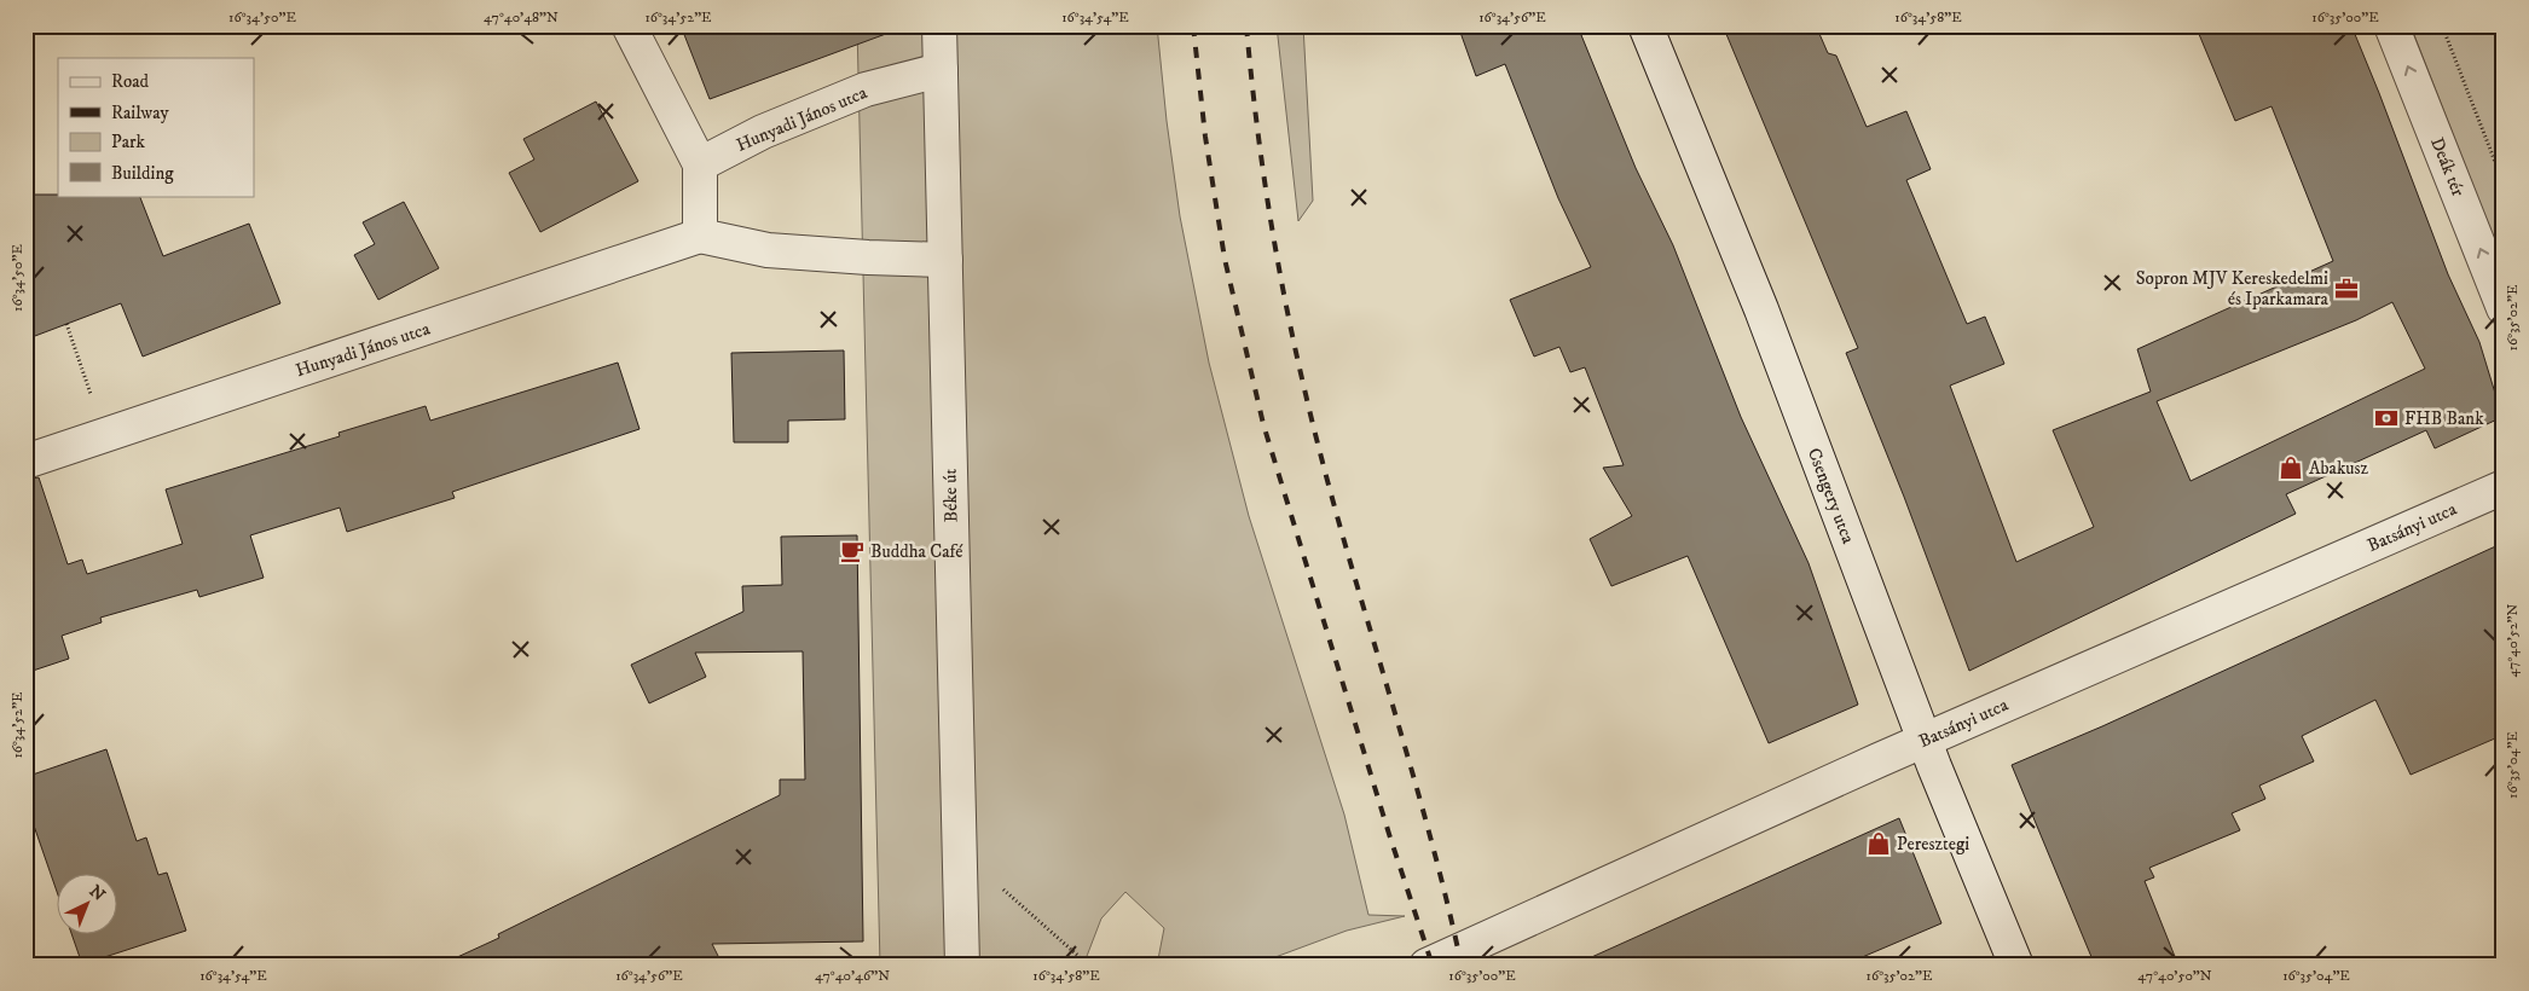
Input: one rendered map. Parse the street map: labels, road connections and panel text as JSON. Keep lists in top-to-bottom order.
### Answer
{
  "streets": {
    "street": [
      "Hunyadi János utca",
      "Deák tér",
      "Béke út",
      "Csengery utca",
      "Batsányi utca"
    ]
  },
  "crossings": [
    ["Hunyadi János utca", "Béke út"],
    ["Csengery utca", "Batsányi utca"]
  ],
  "one_way": ["Deák tér"],
  "places": {
    "office": ["Sopron MJV Kereskedelmi és Iparkamara"],
    "bank": ["FHB Bank"],
    "shop": ["Abakusz", "Peresztegi"],
    "cafe": ["Buddha Café"]
  },
  "legend": [
    "Road",
    "Railway",
    "Park",
    "Building"
  ],
  "north": "top right",
  "coordinates": [
    "16°34'50\"E",
    "47°40'48\"N",
    "16°34'52\"E",
    "16°34'54\"E",
    "16°34'56\"E",
    "16°34'58\"E",
    "16°35'00\"E",
    "16°35'02\"E",
    "47°40'52\"N",
    "16°35'04\"E",
    "47°40'46\"N",
    "47°40'50\"N"
  ]
}
